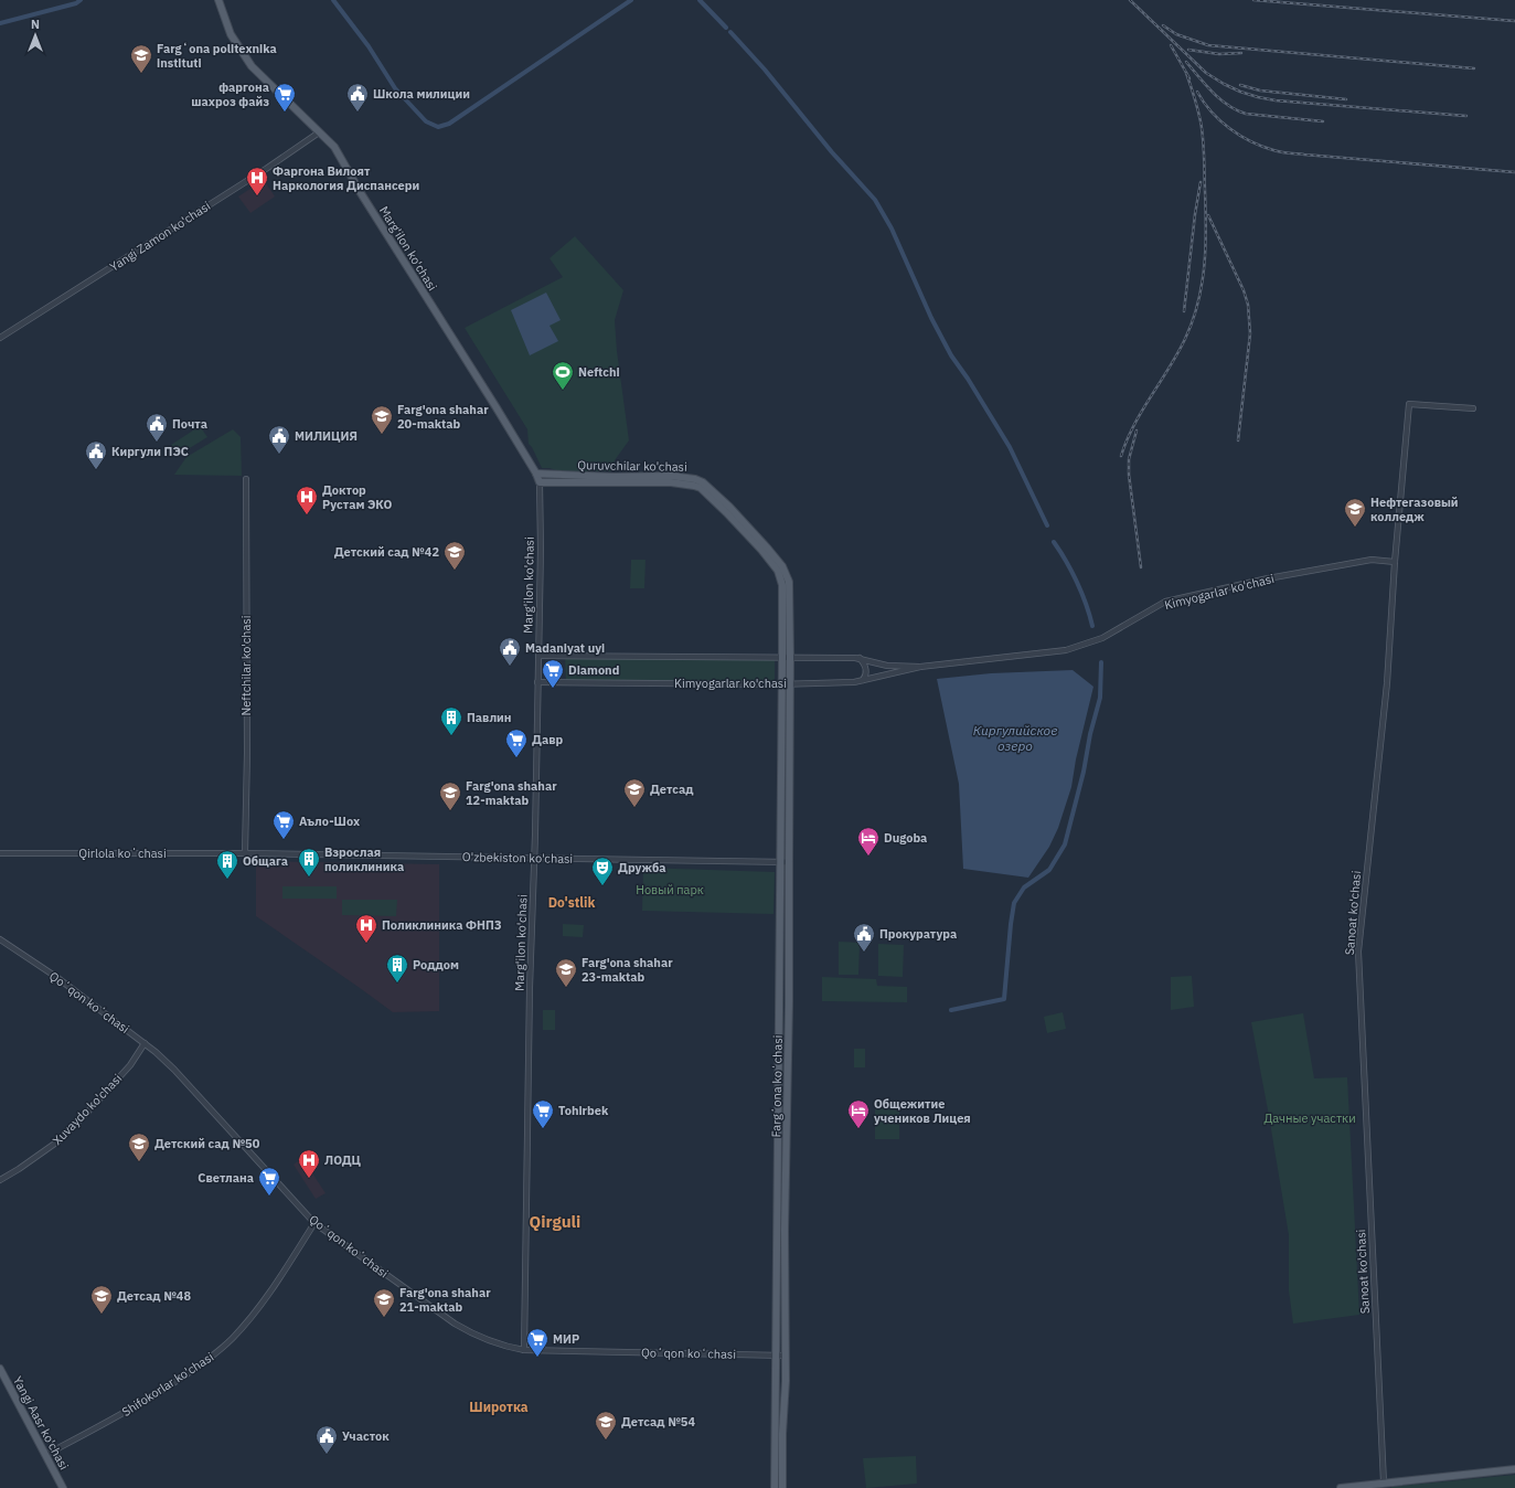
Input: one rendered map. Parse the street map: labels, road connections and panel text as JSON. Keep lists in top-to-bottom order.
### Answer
{
  "streets": {
    "main road": [
      "Marg'ilon ko'chasi",
      "Quruvchilar ko'chasi",
      "Fargʻona koʻchasi",
      "Yangi Aasr ko'chasi"
    ],
    "street": [
      "Yangi Zamon ko'chasi",
      "Kimyogarlar ko'chasi",
      "Neftchilar ko'chasi",
      "Qirlola koʻchasi",
      "O'zbekiston ko'chasi",
      "Sanoat ko'chasi",
      "Qoʻqon koʻchasi",
      "Xuvaydo ko'chasi",
      "Shifokorlar ko'chasi"
    ]
  },
  "crossings": [
    ["Yangi Zamon ko'chasi", "Marg'ilon ko'chasi"],
    ["Marg'ilon ko'chasi", "Quruvchilar ko'chasi"],
    ["Marg'ilon ko'chasi", "Kimyogarlar ko'chasi"],
    ["Marg'ilon ko'chasi", "O'zbekiston ko'chasi"],
    ["Marg'ilon ko'chasi", "Qoʻqon koʻchasi"],
    ["Quruvchilar ko'chasi", "Kimyogarlar ko'chasi"],
    ["Quruvchilar ko'chasi", "Fargʻona koʻchasi"],
    ["Kimyogarlar ko'chasi", "Sanoat ko'chasi"],
    ["Kimyogarlar ko'chasi", "Fargʻona koʻchasi"],
    ["Neftchilar ko'chasi", "Qirlola koʻchasi"],
    ["Neftchilar ko'chasi", "O'zbekiston ko'chasi"],
    ["Qirlola koʻchasi", "O'zbekiston ko'chasi"],
    ["O'zbekiston ko'chasi", "Fargʻona koʻchasi"],
    ["Qoʻqon koʻchasi", "Fargʻona koʻchasi"],
    ["Qoʻqon koʻchasi", "Xuvaydo ko'chasi"],
    ["Qoʻqon koʻchasi", "Shifokorlar ko'chasi"],
    ["Shifokorlar ko'chasi", "Yangi Aasr ko'chasi"]
  ],
  "districts": ["Do'stlik", "Qirguli", "Широтка"],
  "water": ["Киргулийское озеро"],
  "parks": ["Новый парк", "Дачные участки"],
  "places": {
    "school or university": [
      "Fargʻona politexnika instituti",
      "Farg'ona shahar 20-maktab",
      "Нефтегазовый колледж",
      "Детский сад №42",
      "Детсад",
      "Farg'ona shahar 12-maktab",
      "Farg'ona shahar 23-maktab",
      "Детский сад №50",
      "Детсад №48",
      "Farg'ona shahar 21-maktab",
      "Детсад №54"
    ],
    "supermarket": [
      "фаргона шахроз файз",
      "Diamond",
      "Давр",
      "Аъло-Шох",
      "Tohirbek",
      "Светлана",
      "МИР"
    ],
    "public building": [
      "Школа милиции",
      "Почта",
      "МИЛИЦИЯ",
      "Киргули ПЭС",
      "Madaniyat uyi",
      "Прокуратура",
      "Участок"
    ],
    "hospital": [
      "Фаргона Вилоят Наркология Диспансери",
      "Доктор Рустам ЭКО",
      "Поликлиника ФНПЗ",
      "ЛОДЦ"
    ],
    "sports": ["Neftchi"],
    "building": [
      "Павлин",
      "Взрослая поликлиника",
      "Общага",
      "Роддом"
    ],
    "hotel": ["Dugoba", "Общежитие учеников Лицея"],
    "theatre": ["Дружба"]
  },
  "north": "top"
}
